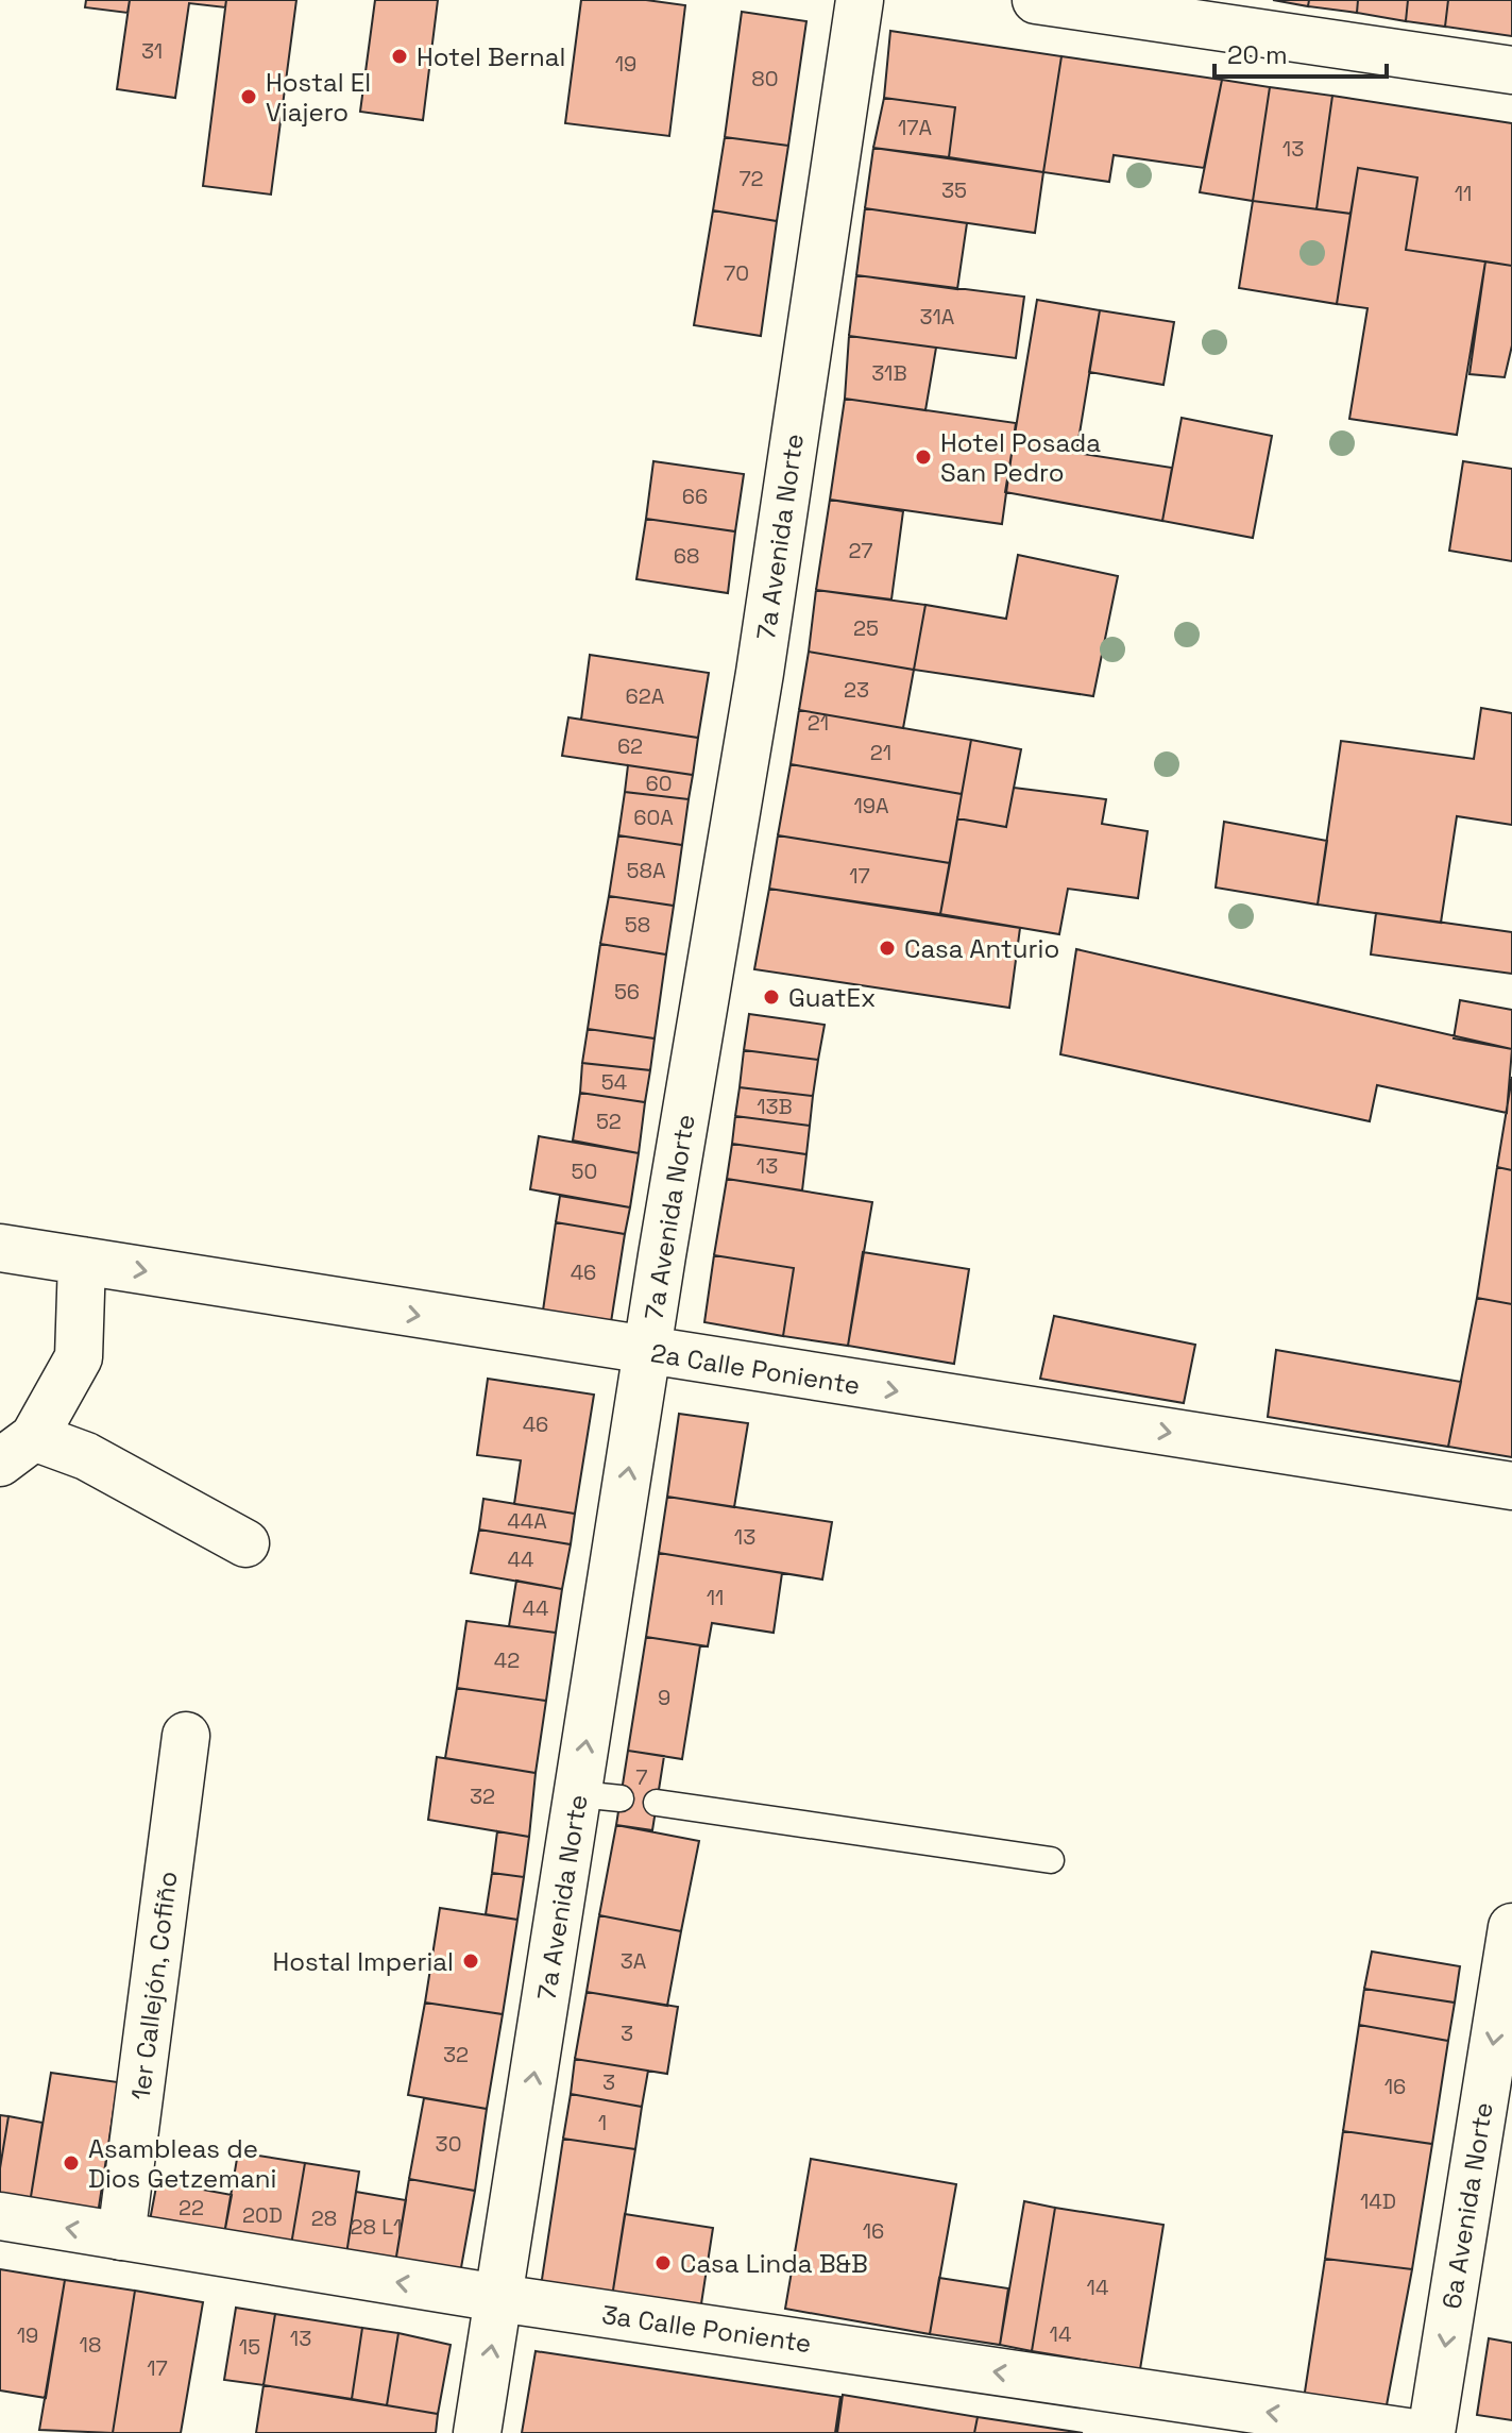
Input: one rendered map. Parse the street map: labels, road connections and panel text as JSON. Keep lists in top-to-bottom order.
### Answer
{
  "streets": {
    "street": [
      "7a Avenida Norte",
      "2a Calle Poniente",
      "1er Callejón, Cofiño",
      "6a Avenida Norte",
      "3a Calle Poniente"
    ]
  },
  "crossings": [
    ["7a Avenida Norte", "2a Calle Poniente"],
    ["7a Avenida Norte", "3a Calle Poniente"],
    ["1er Callejón, Cofiño", "3a Calle Poniente"]
  ],
  "one_way": [
    "7a Avenida Norte",
    "2a Calle Poniente",
    "6a Avenida Norte",
    "3a Calle Poniente"
  ],
  "places": [
    "Hotel Bernal",
    "Hostal El Viajero",
    "Hotel Posada San Pedro",
    "Casa Anturio",
    "GuatEx",
    "Hostal Imperial",
    "Asambleas de Dios Getzemani",
    "Casa Linda B&B"
  ],
  "house_numbers": [
    "31",
    "19",
    "80",
    "17A",
    "13",
    "72",
    "35",
    "11",
    "70",
    "31A",
    "31B",
    "66",
    "27",
    "68",
    "25",
    "23",
    "62A",
    "21",
    "62",
    "21",
    "60",
    "19A",
    "60A",
    "58A",
    "17",
    "58",
    "56",
    "54",
    "13B",
    "52",
    "13",
    "50",
    "46",
    "46",
    "44A",
    "13",
    "44",
    "11",
    "44",
    "42",
    "9",
    "7",
    "32",
    "3A",
    "3",
    "32",
    "3",
    "16",
    "1",
    "30",
    "14D",
    "22",
    "20D",
    "28",
    "28 L1",
    "16",
    "14",
    "14",
    "19",
    "13",
    "18",
    "15",
    "17"
  ],
  "scale_bar": "20 m"
}
